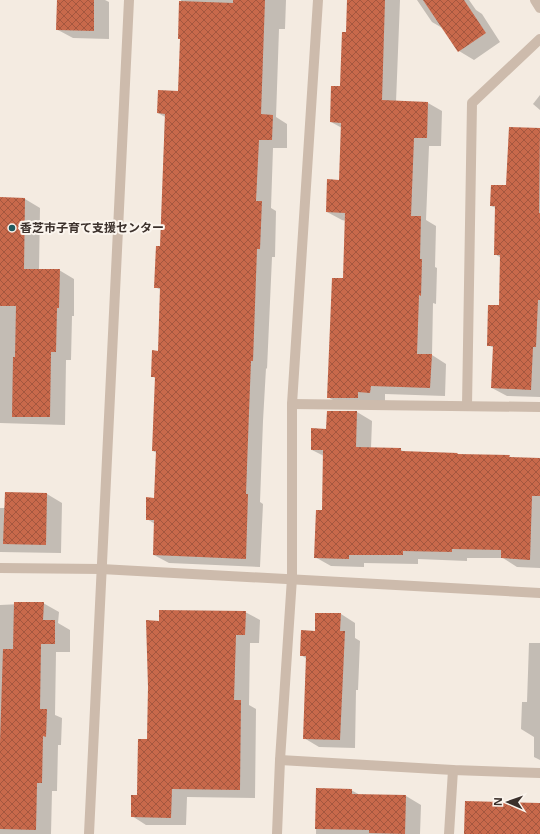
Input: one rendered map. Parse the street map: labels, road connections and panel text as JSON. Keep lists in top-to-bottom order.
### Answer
{
  "places": ["香芝市子育て支援センター"],
  "north": "left"
}
